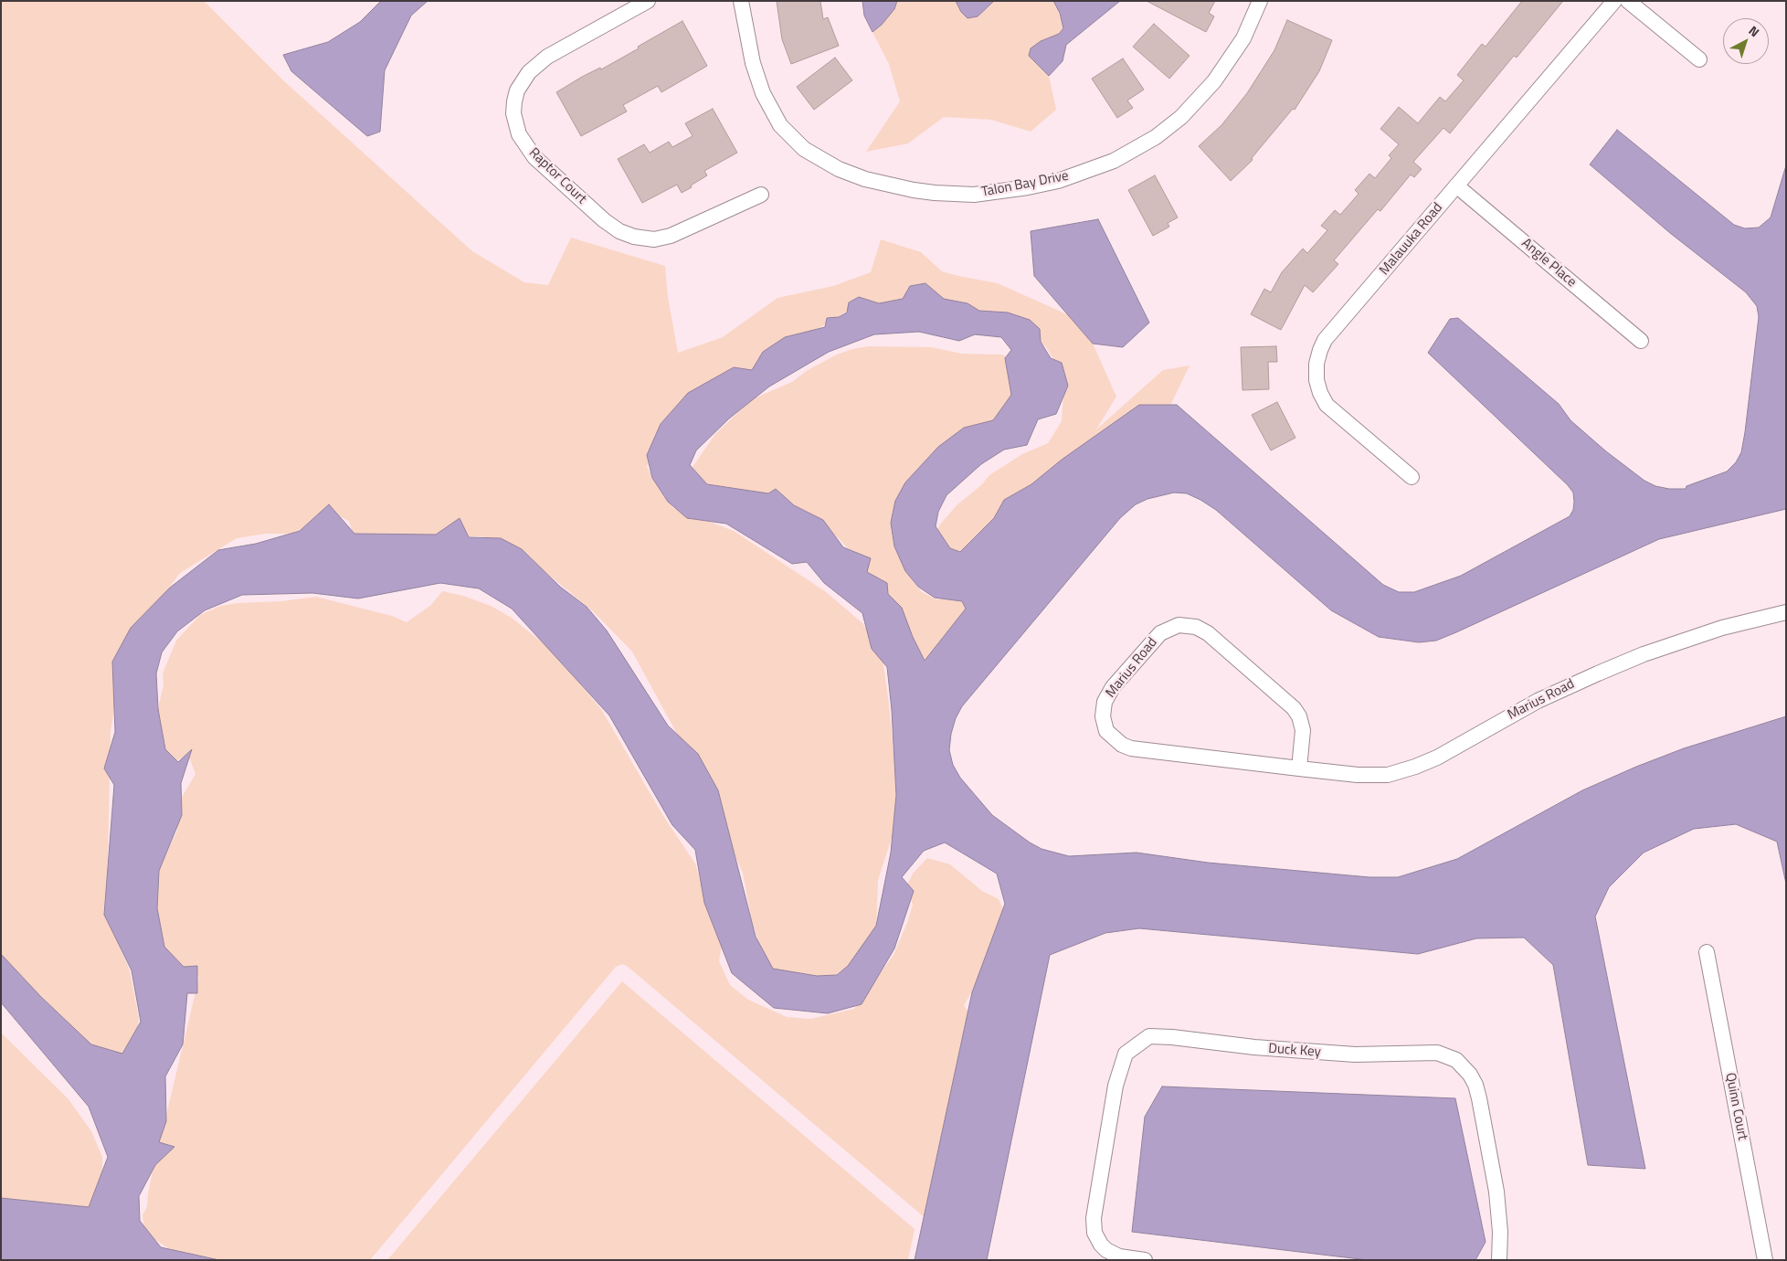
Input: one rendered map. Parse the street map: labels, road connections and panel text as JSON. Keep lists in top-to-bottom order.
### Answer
{
  "streets": {
    "street": [
      "Raptor Court",
      "Talon Bay Drive",
      "Malauuka Road",
      "Angle Place",
      "Marius Road",
      "Duck Key",
      "Quinn Court"
    ]
  },
  "crossings": [
    ["Malauuka Road", "Angle Place"]
  ],
  "north": "top right"
}
